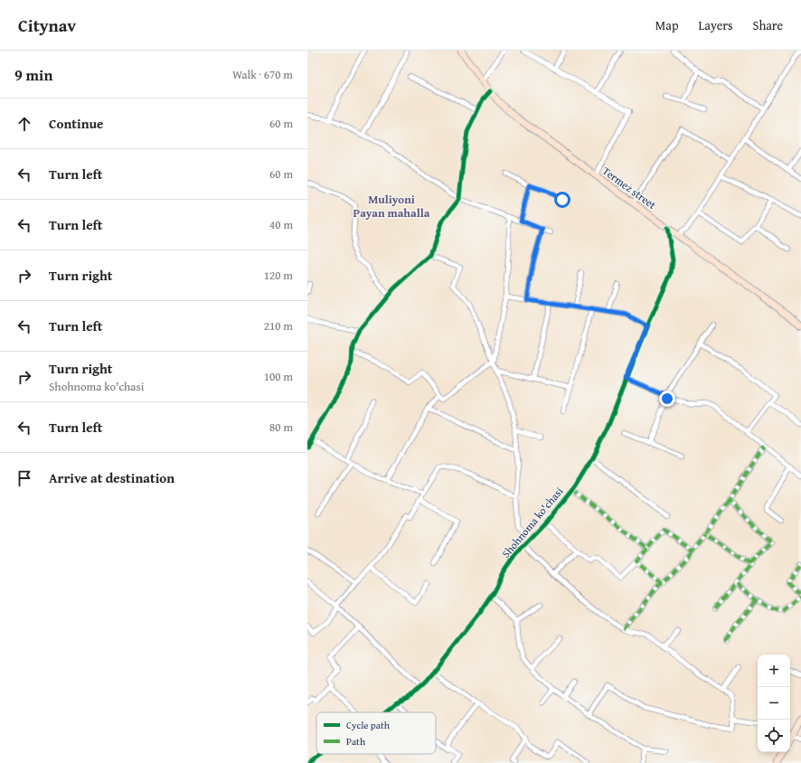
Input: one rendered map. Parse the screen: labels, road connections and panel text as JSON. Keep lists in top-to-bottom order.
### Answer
{
  "streets": {
    "main road": ["Termez street"],
    "street": ["Shohnoma ko'chasi"]
  },
  "crossings": [
    ["Termez street", "Shohnoma ko'chasi"]
  ],
  "districts": ["Muliyoni Payan mahalla"],
  "legend": ["Cycle path", "Path"],
  "page": {
    "header": "Citynav",
    "nav": ["Map", "Layers", "Share"],
    "heading": ["9 min", "Walk · 670 m"],
    "list": [
      ["Continue", "60 m"],
      ["Turn left", "60 m"],
      ["Turn left", "40 m"],
      ["Turn right", "120 m"],
      ["Turn left", "210 m"],
      ["Turn right", "Shohnoma ko'chasi", "100 m"],
      ["Turn left", "80 m"],
      "Arrive at destination"
    ],
    "map_buttons": ["+", "−"]
  }
}
